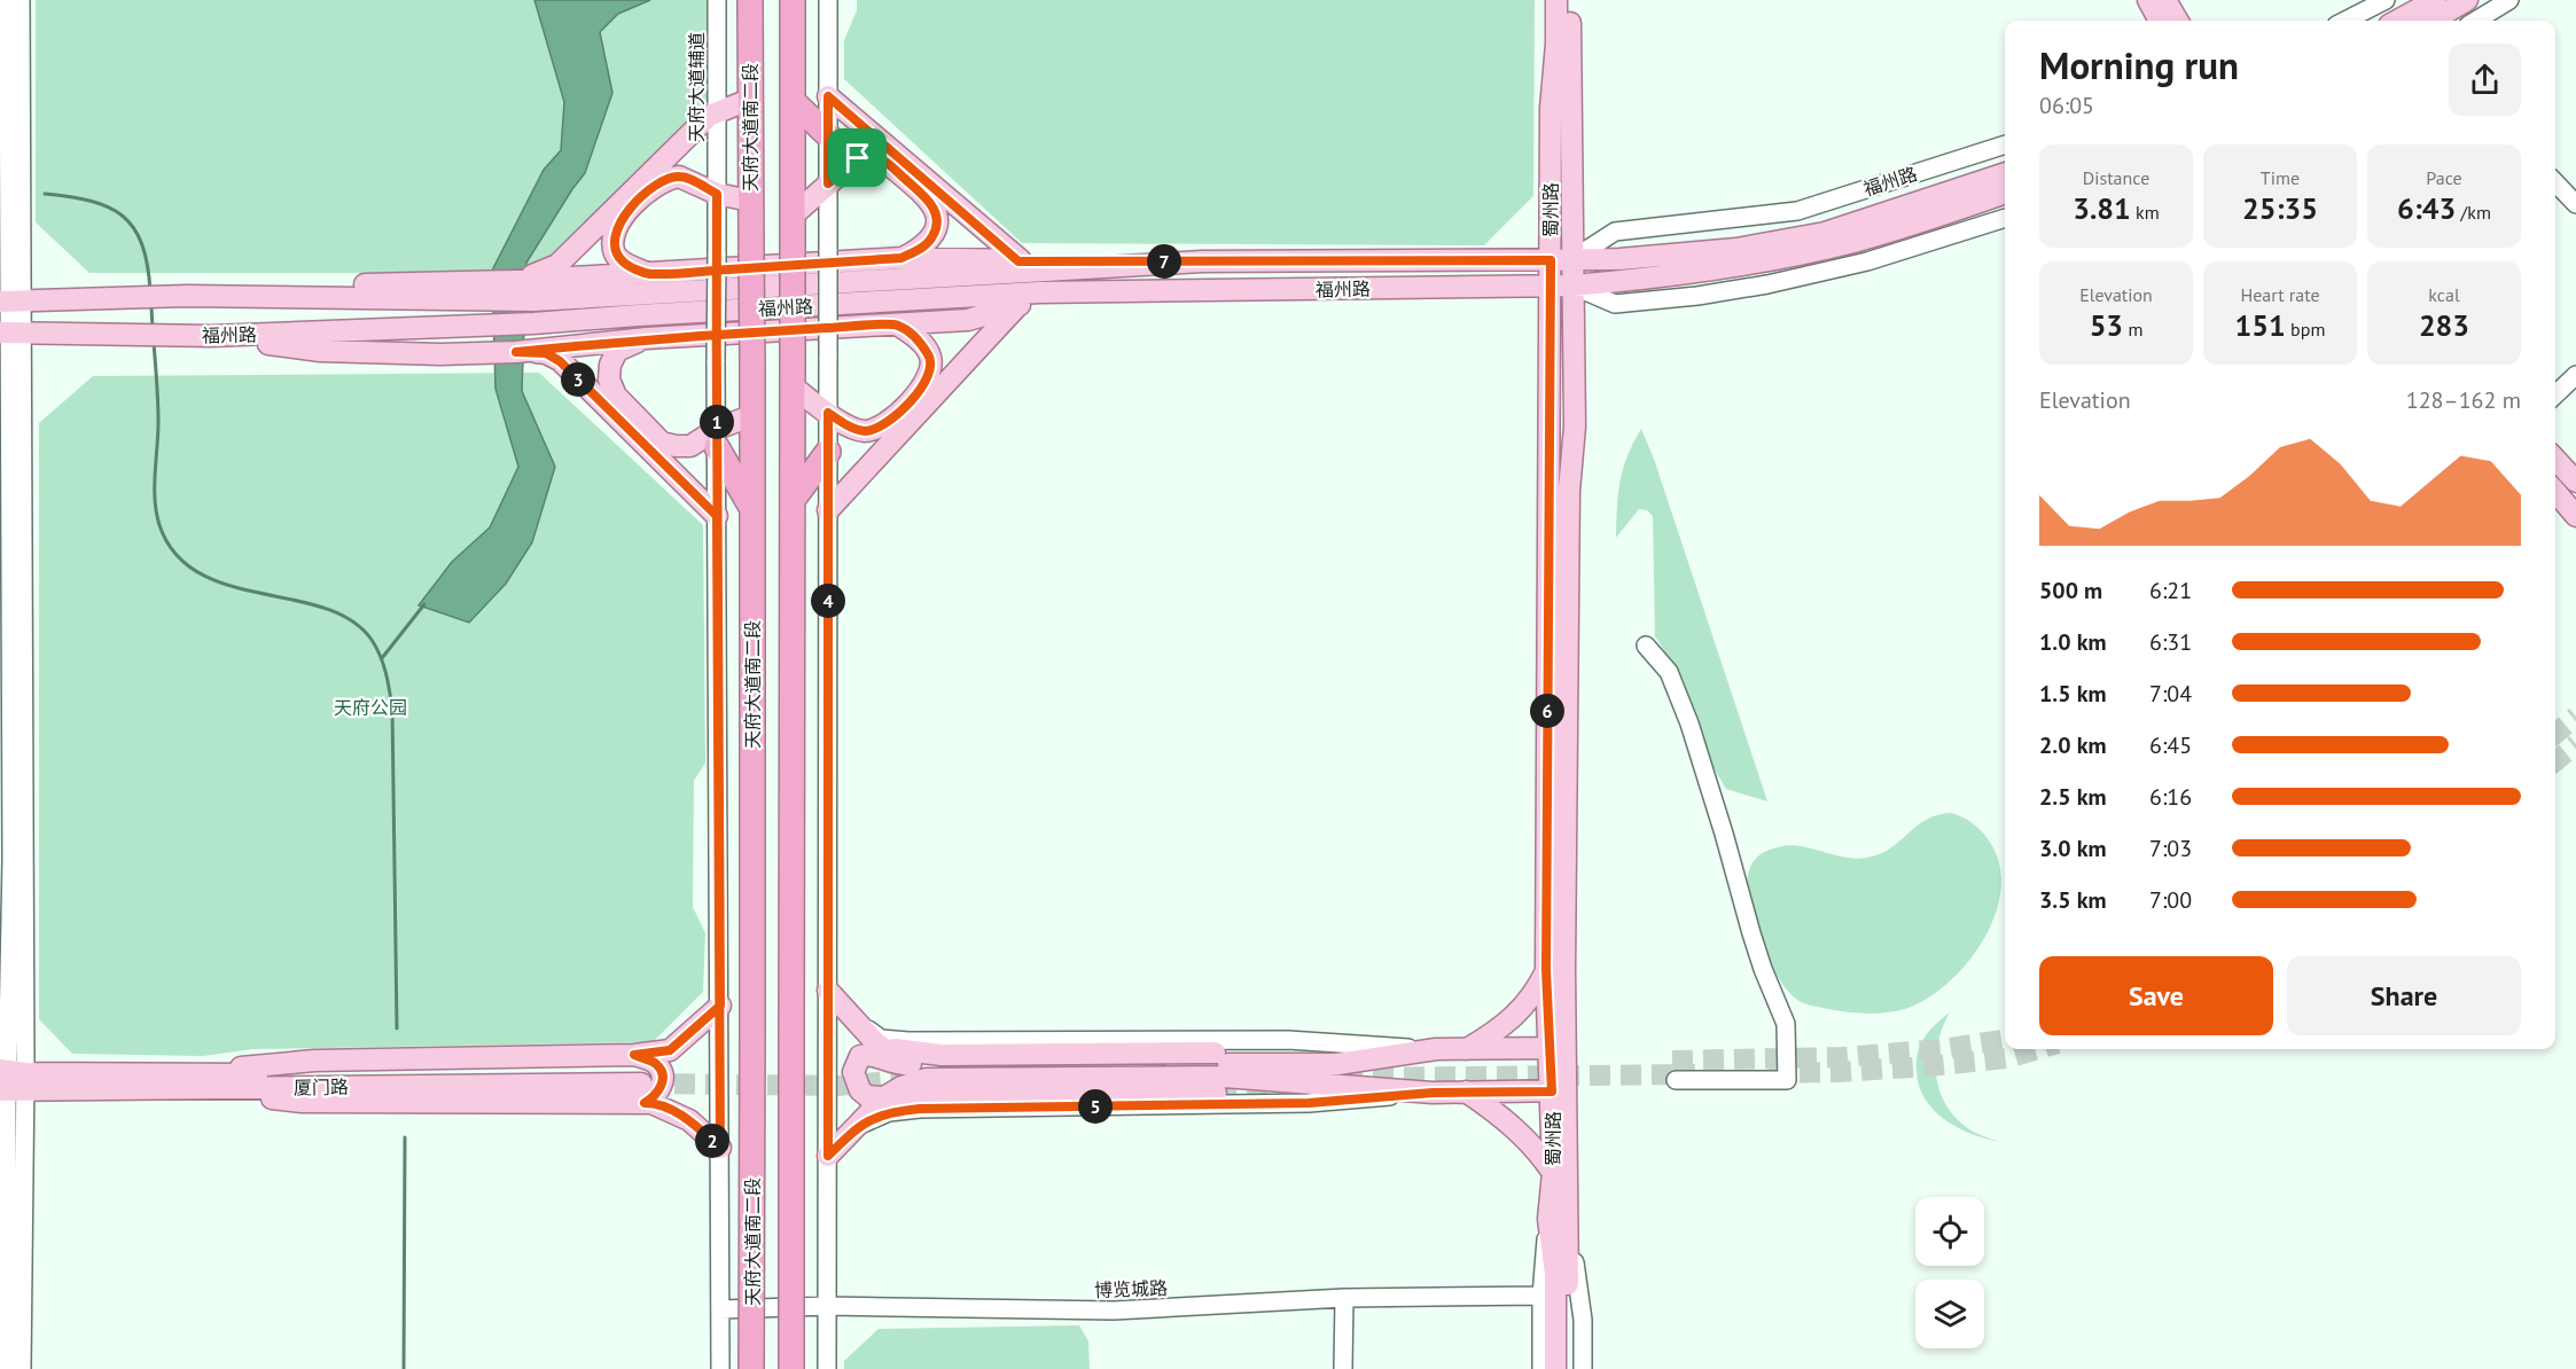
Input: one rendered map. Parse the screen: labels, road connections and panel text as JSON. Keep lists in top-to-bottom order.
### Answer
{
  "streets": {
    "highway": ["天府大道南二段"],
    "main road": ["福州路", "蜀州路"],
    "street": ["天府大道辅道", "博览城路"]
  },
  "crossings": [
    ["天府大道辅道", "博览城路"],
    ["福州路", "蜀州路"]
  ],
  "parks": ["天府公园"],
  "page": {
    "heading": ["Morning run", "06:05"],
    "stats": [
      ["Distance", "3.81 km"],
      ["Time", "25:35"],
      ["Pace", "6:43 /km"],
      ["Elevation", "53 m"],
      ["Heart rate", "151 bpm"],
      ["kcal", "283"]
    ],
    "pins": [
      "7",
      "3",
      "1",
      "4",
      "6",
      "5",
      "2"
    ],
    "chart": ["Elevation", "128–162 m"],
    "list": [
      {
        "name": "500 m",
        "note": "6:21"
      },
      {
        "name": "1.0 km",
        "note": "6:31"
      },
      {
        "name": "1.5 km",
        "note": "7:04"
      },
      {
        "name": "2.0 km",
        "note": "6:45"
      },
      {
        "name": "2.5 km",
        "note": "6:16"
      },
      {
        "name": "3.0 km",
        "note": "7:03"
      },
      {
        "name": "3.5 km",
        "note": "7:00"
      }
    ],
    "buttons": ["Save", "Share"]
  }
}
